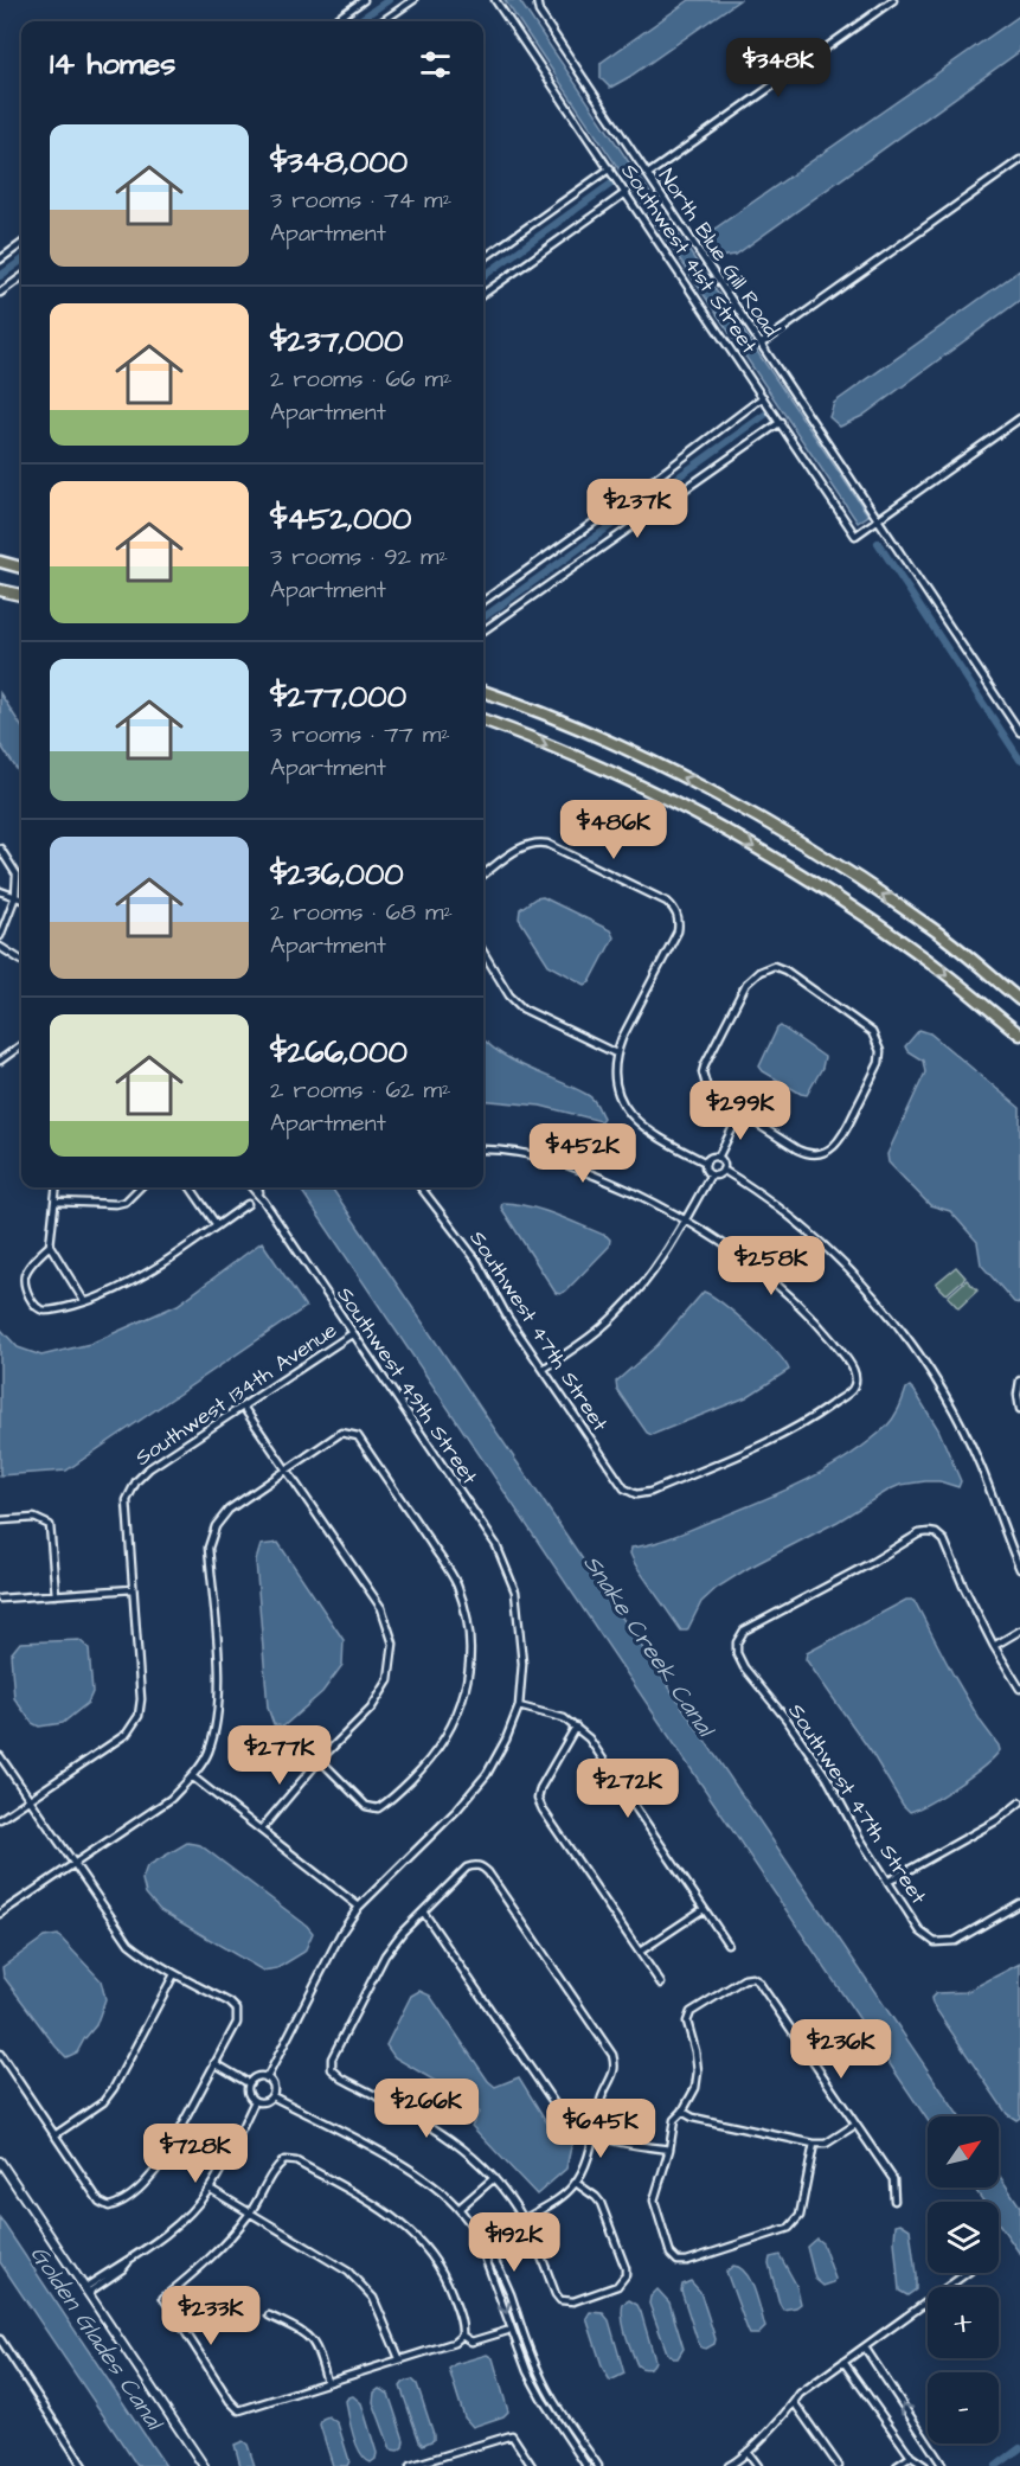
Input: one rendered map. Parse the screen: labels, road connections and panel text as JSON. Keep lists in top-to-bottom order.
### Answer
{
  "streets": {
    "street": [
      "North Blue Gill Road",
      "Southwest 41st Street",
      "Southwest 47th Street",
      "Southwest 49th Street",
      "Southwest 134th Avenue"
    ]
  },
  "crossings": [
    ["North Blue Gill Road", "Southwest 41st Street"],
    ["Southwest 49th Street", "Southwest 134th Avenue"]
  ],
  "water": ["Snake Creek Canal", "Golden Glades Canal"],
  "north": "top right",
  "page": {
    "heading": "14 homes",
    "price": [
      "$348K",
      "$237K",
      "$486K",
      "$299K",
      "$452K",
      "$258K",
      "$277K",
      "$272K",
      "$236K",
      "$266K",
      "$645K",
      "$728K",
      "$192K",
      "$233K"
    ],
    "list": [
      {
        "name": "$348,000",
        "note": "3 rooms · 74 m² · Apartment"
      },
      {
        "name": "$237,000",
        "note": "2 rooms · 66 m² · Apartment"
      },
      {
        "name": "$452,000",
        "note": "3 rooms · 92 m² · Apartment"
      },
      {
        "name": "$277,000",
        "note": "3 rooms · 77 m² · Apartment"
      },
      {
        "name": "$236,000",
        "note": "2 rooms · 68 m² · Apartment"
      },
      {
        "name": "$266,000",
        "note": "2 rooms · 62 m² · Apartment"
      }
    ],
    "map_buttons": ["+", "−"]
  }
}
